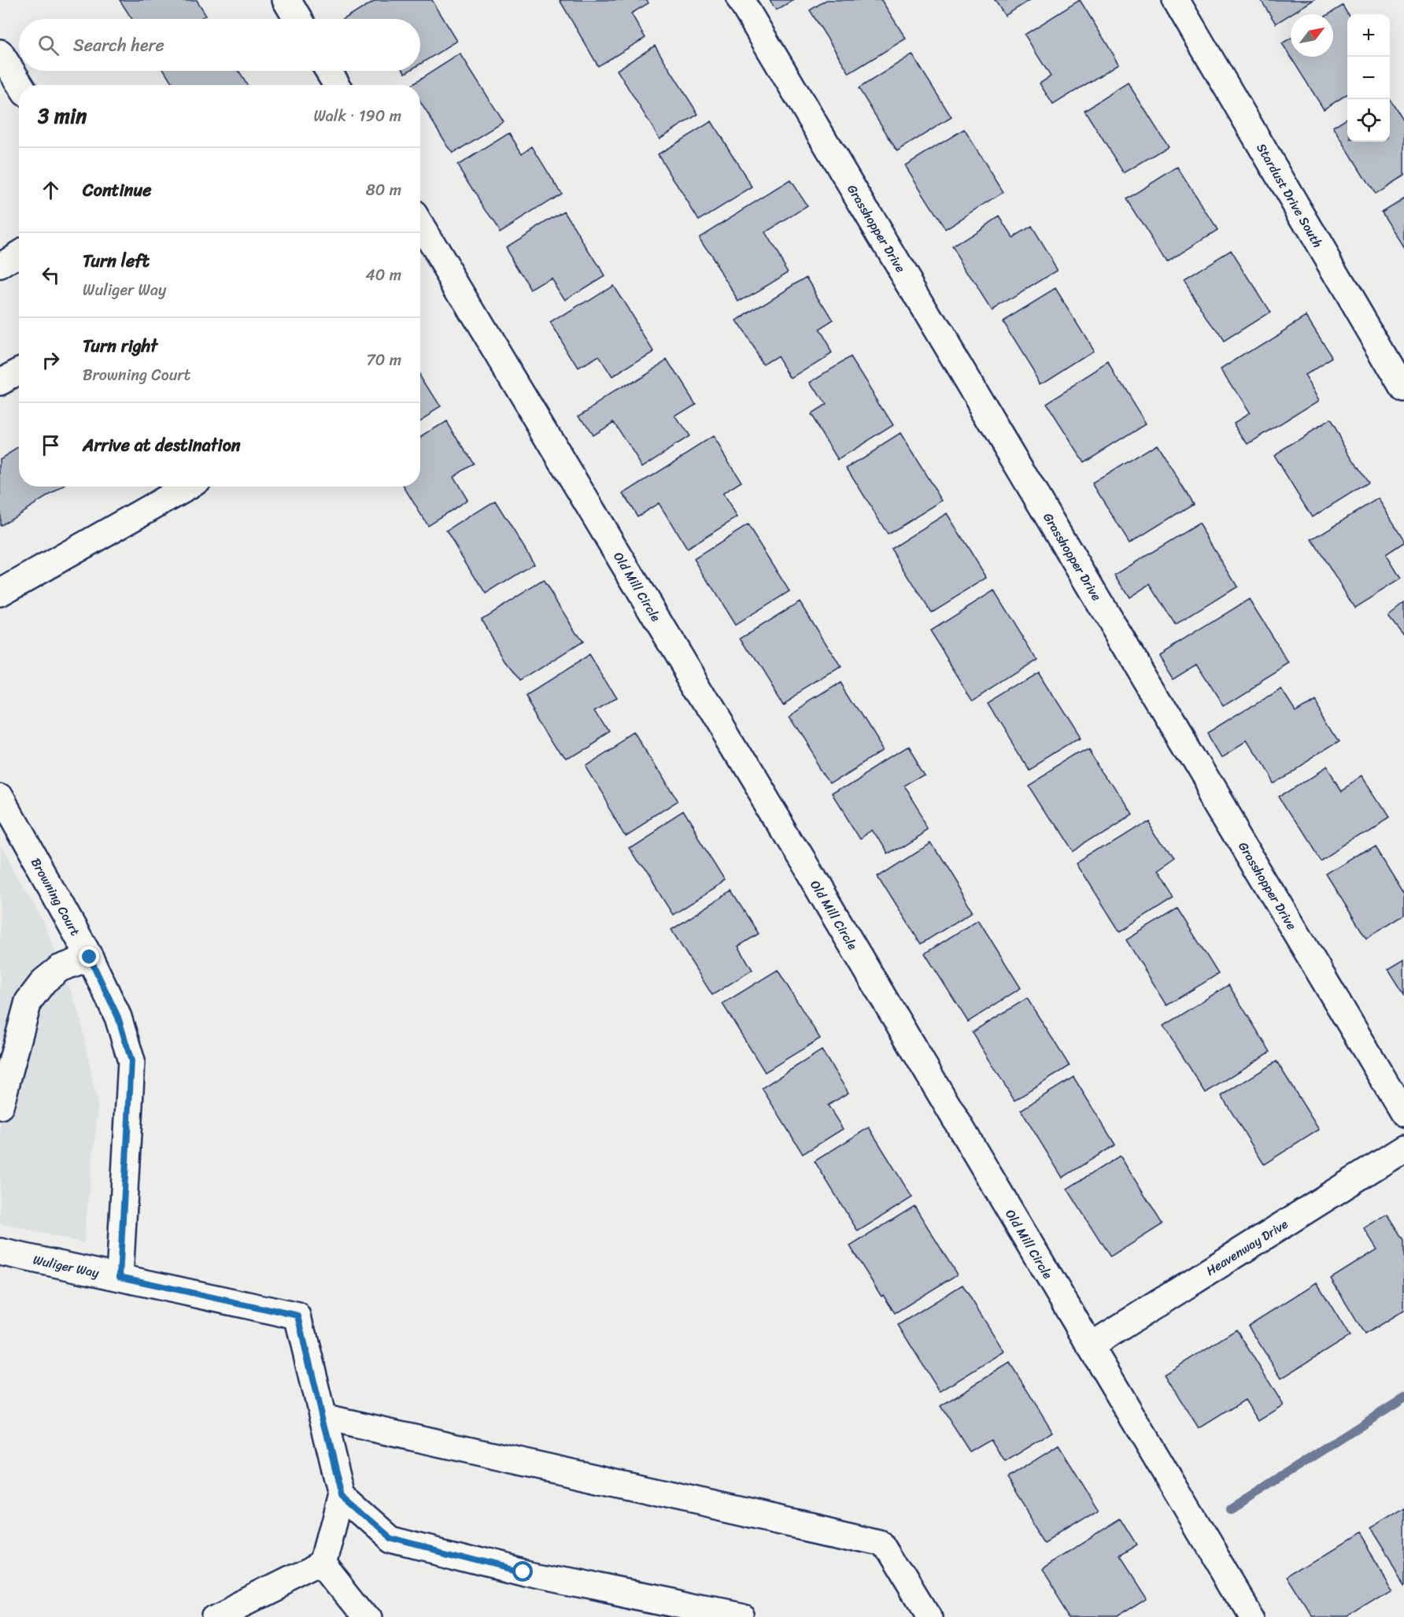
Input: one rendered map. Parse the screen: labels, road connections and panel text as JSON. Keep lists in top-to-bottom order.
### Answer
{
  "streets": {
    "street": [
      "Stardust Drive South",
      "Grasshopper Drive",
      "Old Mill Circle",
      "Browning Court",
      "Heavenway Drive",
      "Wuliger Way"
    ]
  },
  "crossings": [
    ["Old Mill Circle", "Heavenway Drive"],
    ["Browning Court", "Wuliger Way"]
  ],
  "north": "top right",
  "page": {
    "map_buttons": ["+", "−"],
    "search": "Search here",
    "heading": ["3 min", "Walk · 190 m"],
    "list": [
      ["Continue", "80 m"],
      ["Turn left", "Wuliger Way", "40 m"],
      ["Turn right", "Browning Court", "70 m"],
      "Arrive at destination"
    ]
  }
}
